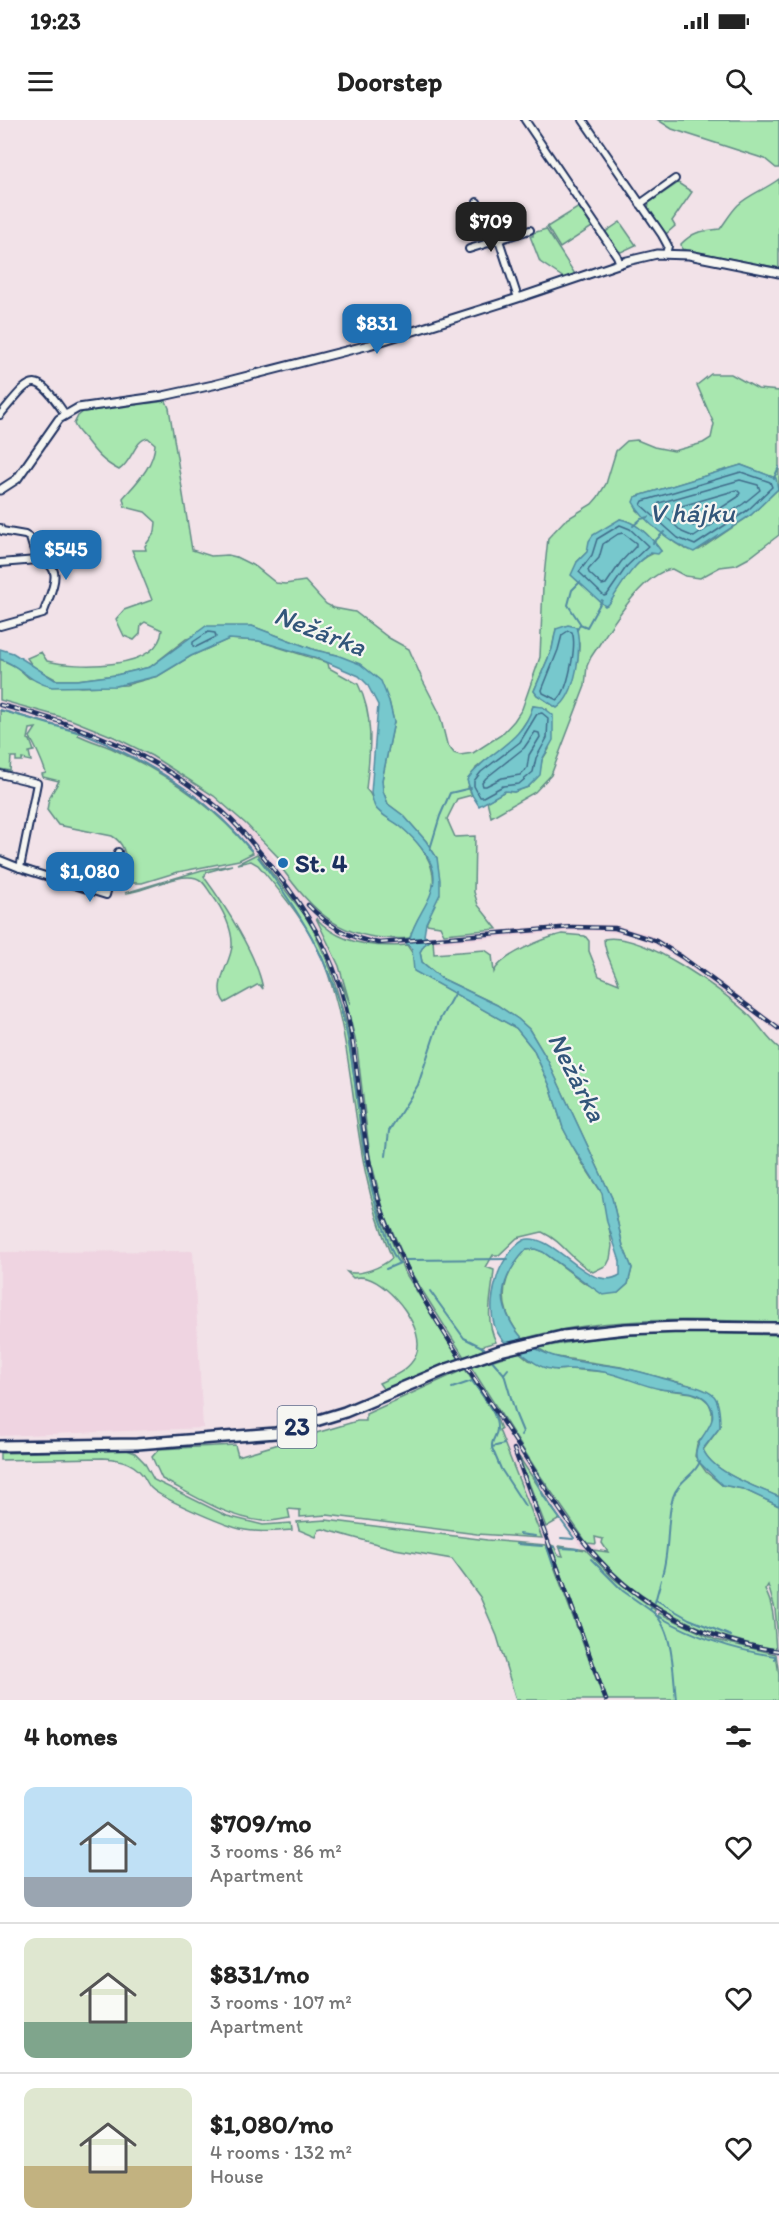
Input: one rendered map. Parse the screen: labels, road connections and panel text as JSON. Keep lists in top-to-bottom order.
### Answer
{
  "streets": {
    "main road": ["23"]
  },
  "water": ["V hájku", "Nežárka"],
  "places": ["St. 4"],
  "page": {
    "status": "19:23",
    "header": "Doorstep",
    "price": [
      "$709",
      "$831",
      "$545",
      "$1,080"
    ],
    "heading": "4 homes",
    "list": [
      {
        "name": "$709/mo",
        "note": "3 rooms · 86 m² · Apartment"
      },
      {
        "name": "$831/mo",
        "note": "3 rooms · 107 m² · Apartment"
      },
      {
        "name": "$1,080/mo",
        "note": "4 rooms · 132 m² · House"
      }
    ]
  }
}
